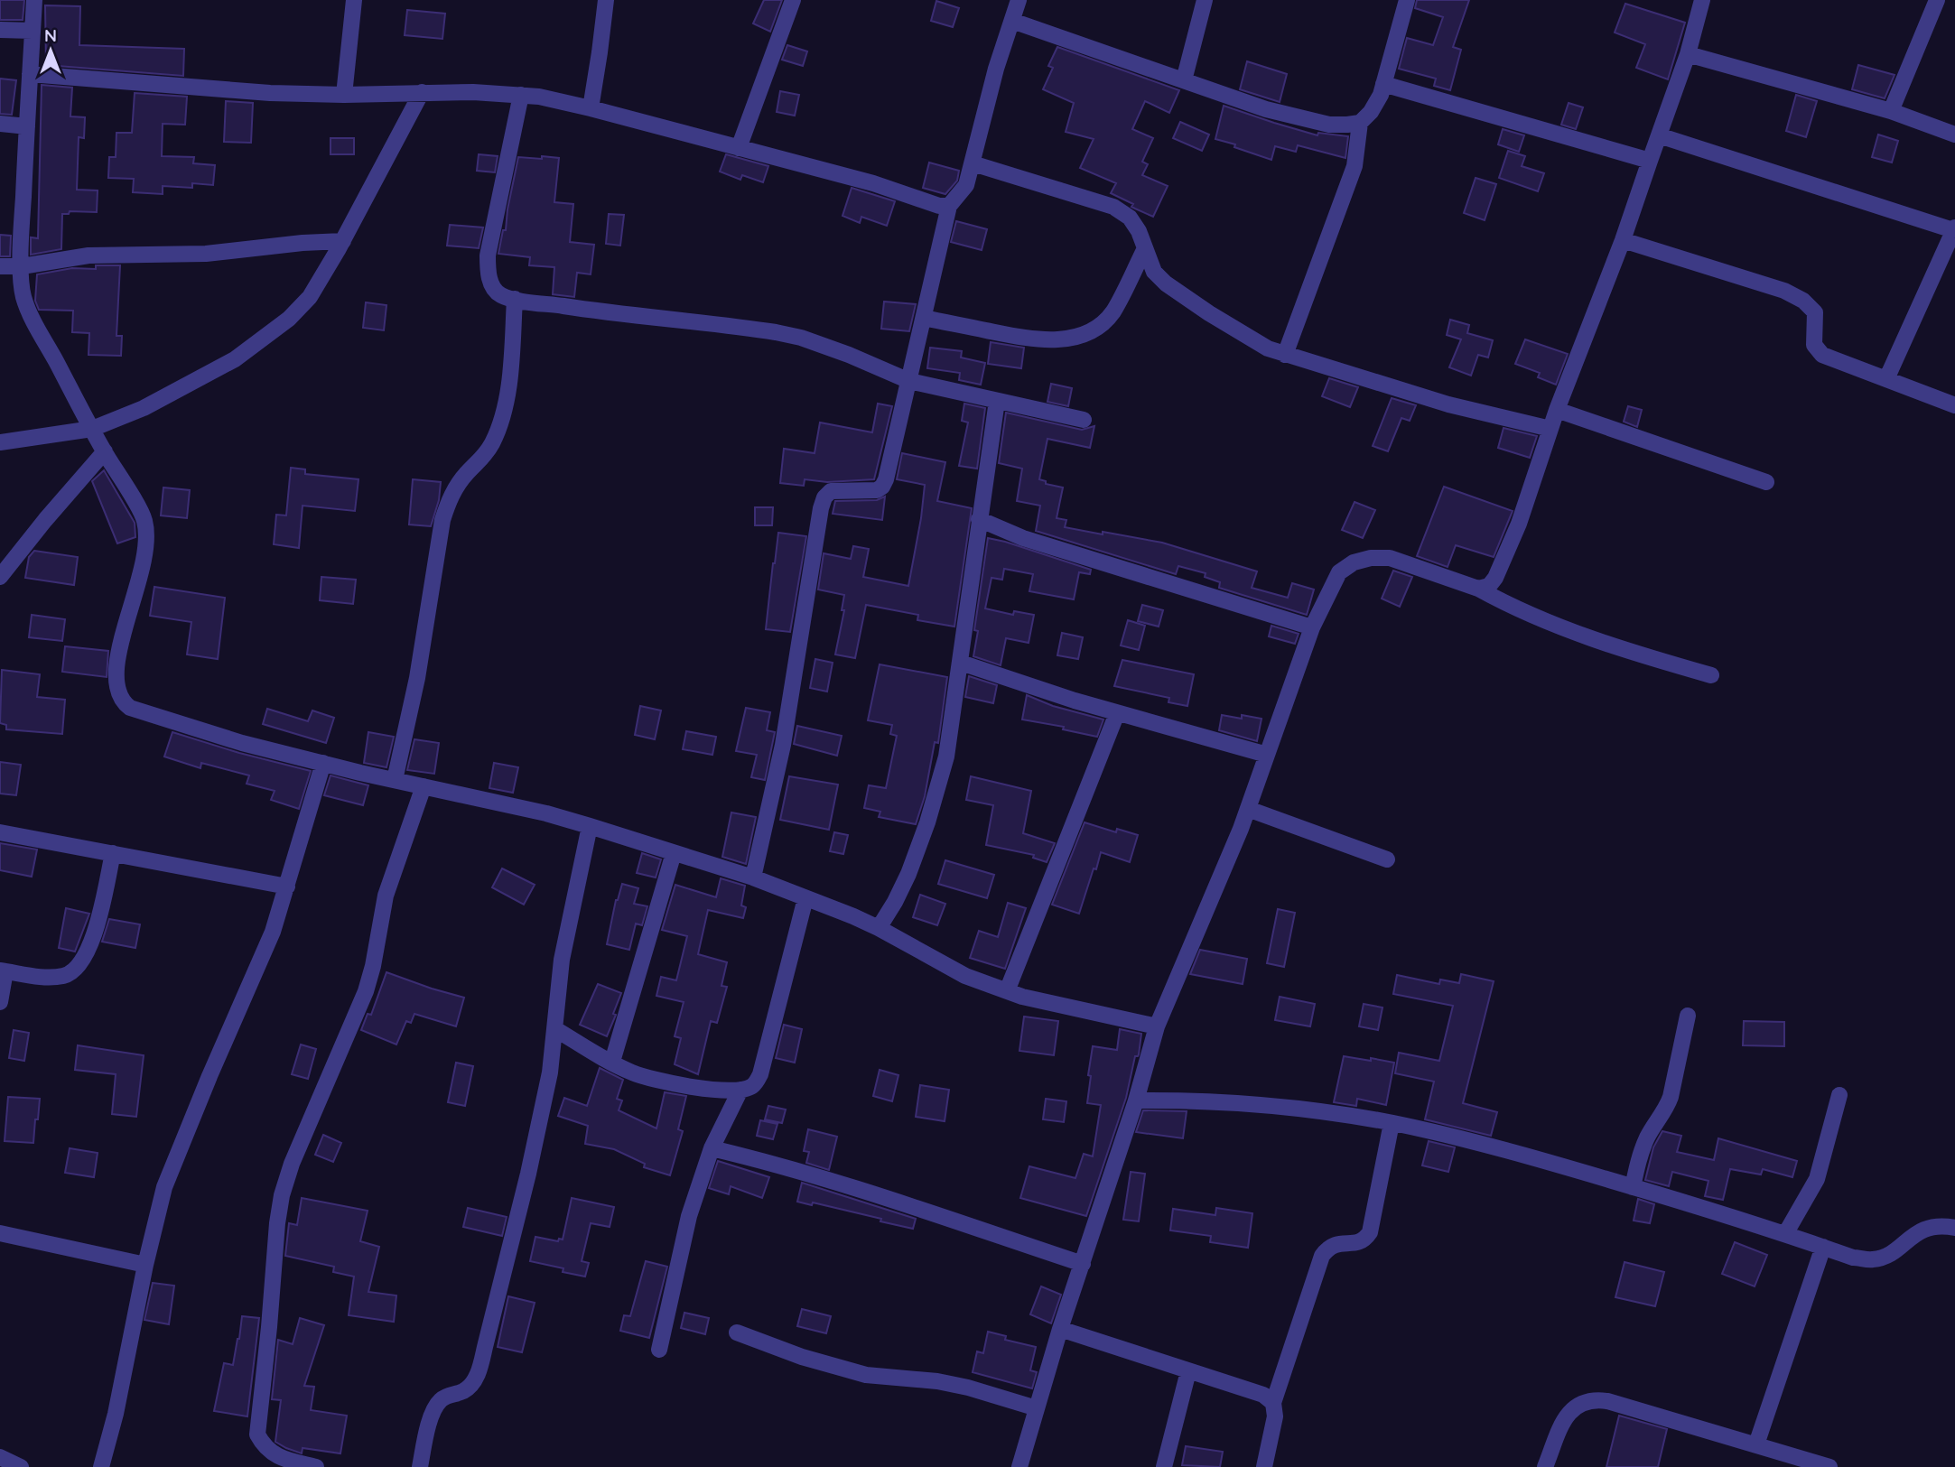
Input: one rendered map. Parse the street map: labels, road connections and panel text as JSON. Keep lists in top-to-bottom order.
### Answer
{
  "north": "top"
}
